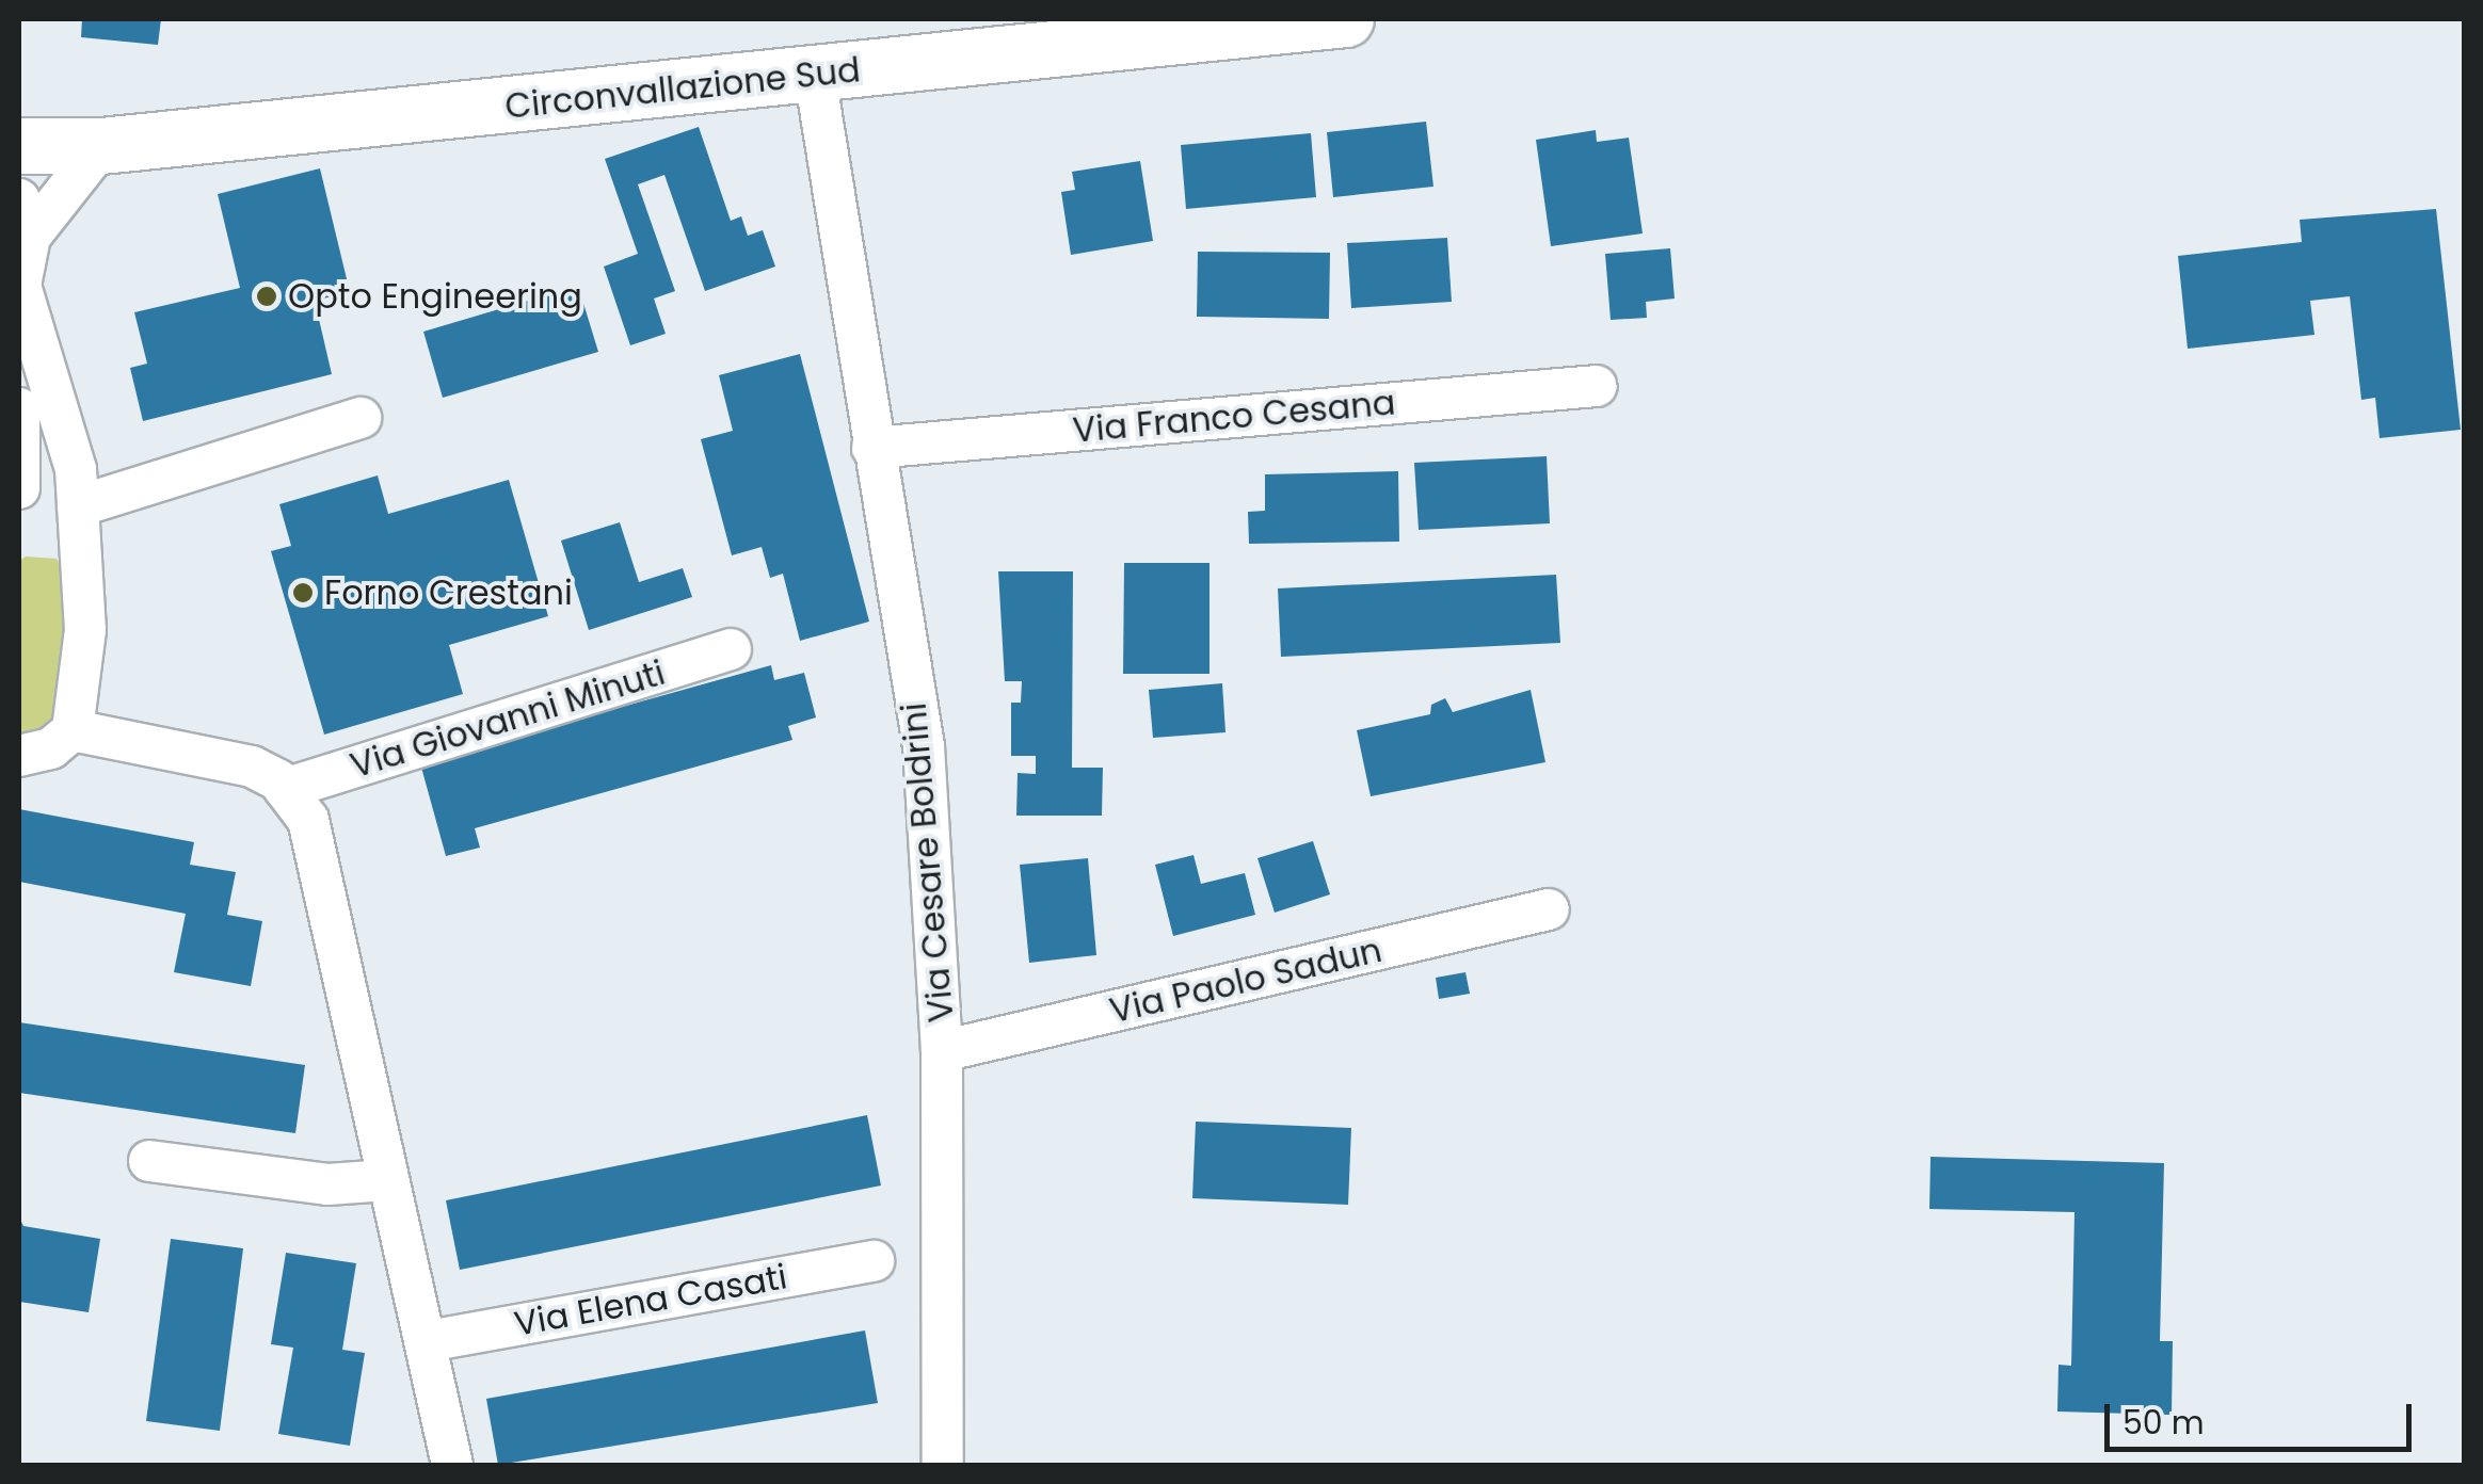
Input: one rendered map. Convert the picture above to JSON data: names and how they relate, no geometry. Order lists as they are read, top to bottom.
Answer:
{
  "streets": {
    "main road": ["Circonvallazione Sud"],
    "street": [
      "Via Franco Cesana",
      "Via Giovanni Minuti",
      "Via Cesare Boldrini",
      "Via Paolo Sadun",
      "Via Elena Casati"
    ]
  },
  "crossings": [
    ["Circonvallazione Sud", "Via Cesare Boldrini"],
    ["Via Franco Cesana", "Via Cesare Boldrini"],
    ["Via Cesare Boldrini", "Via Paolo Sadun"]
  ],
  "places": ["Opto Engineering", "Forno Crestani"],
  "scale_bar": "50 m"
}
